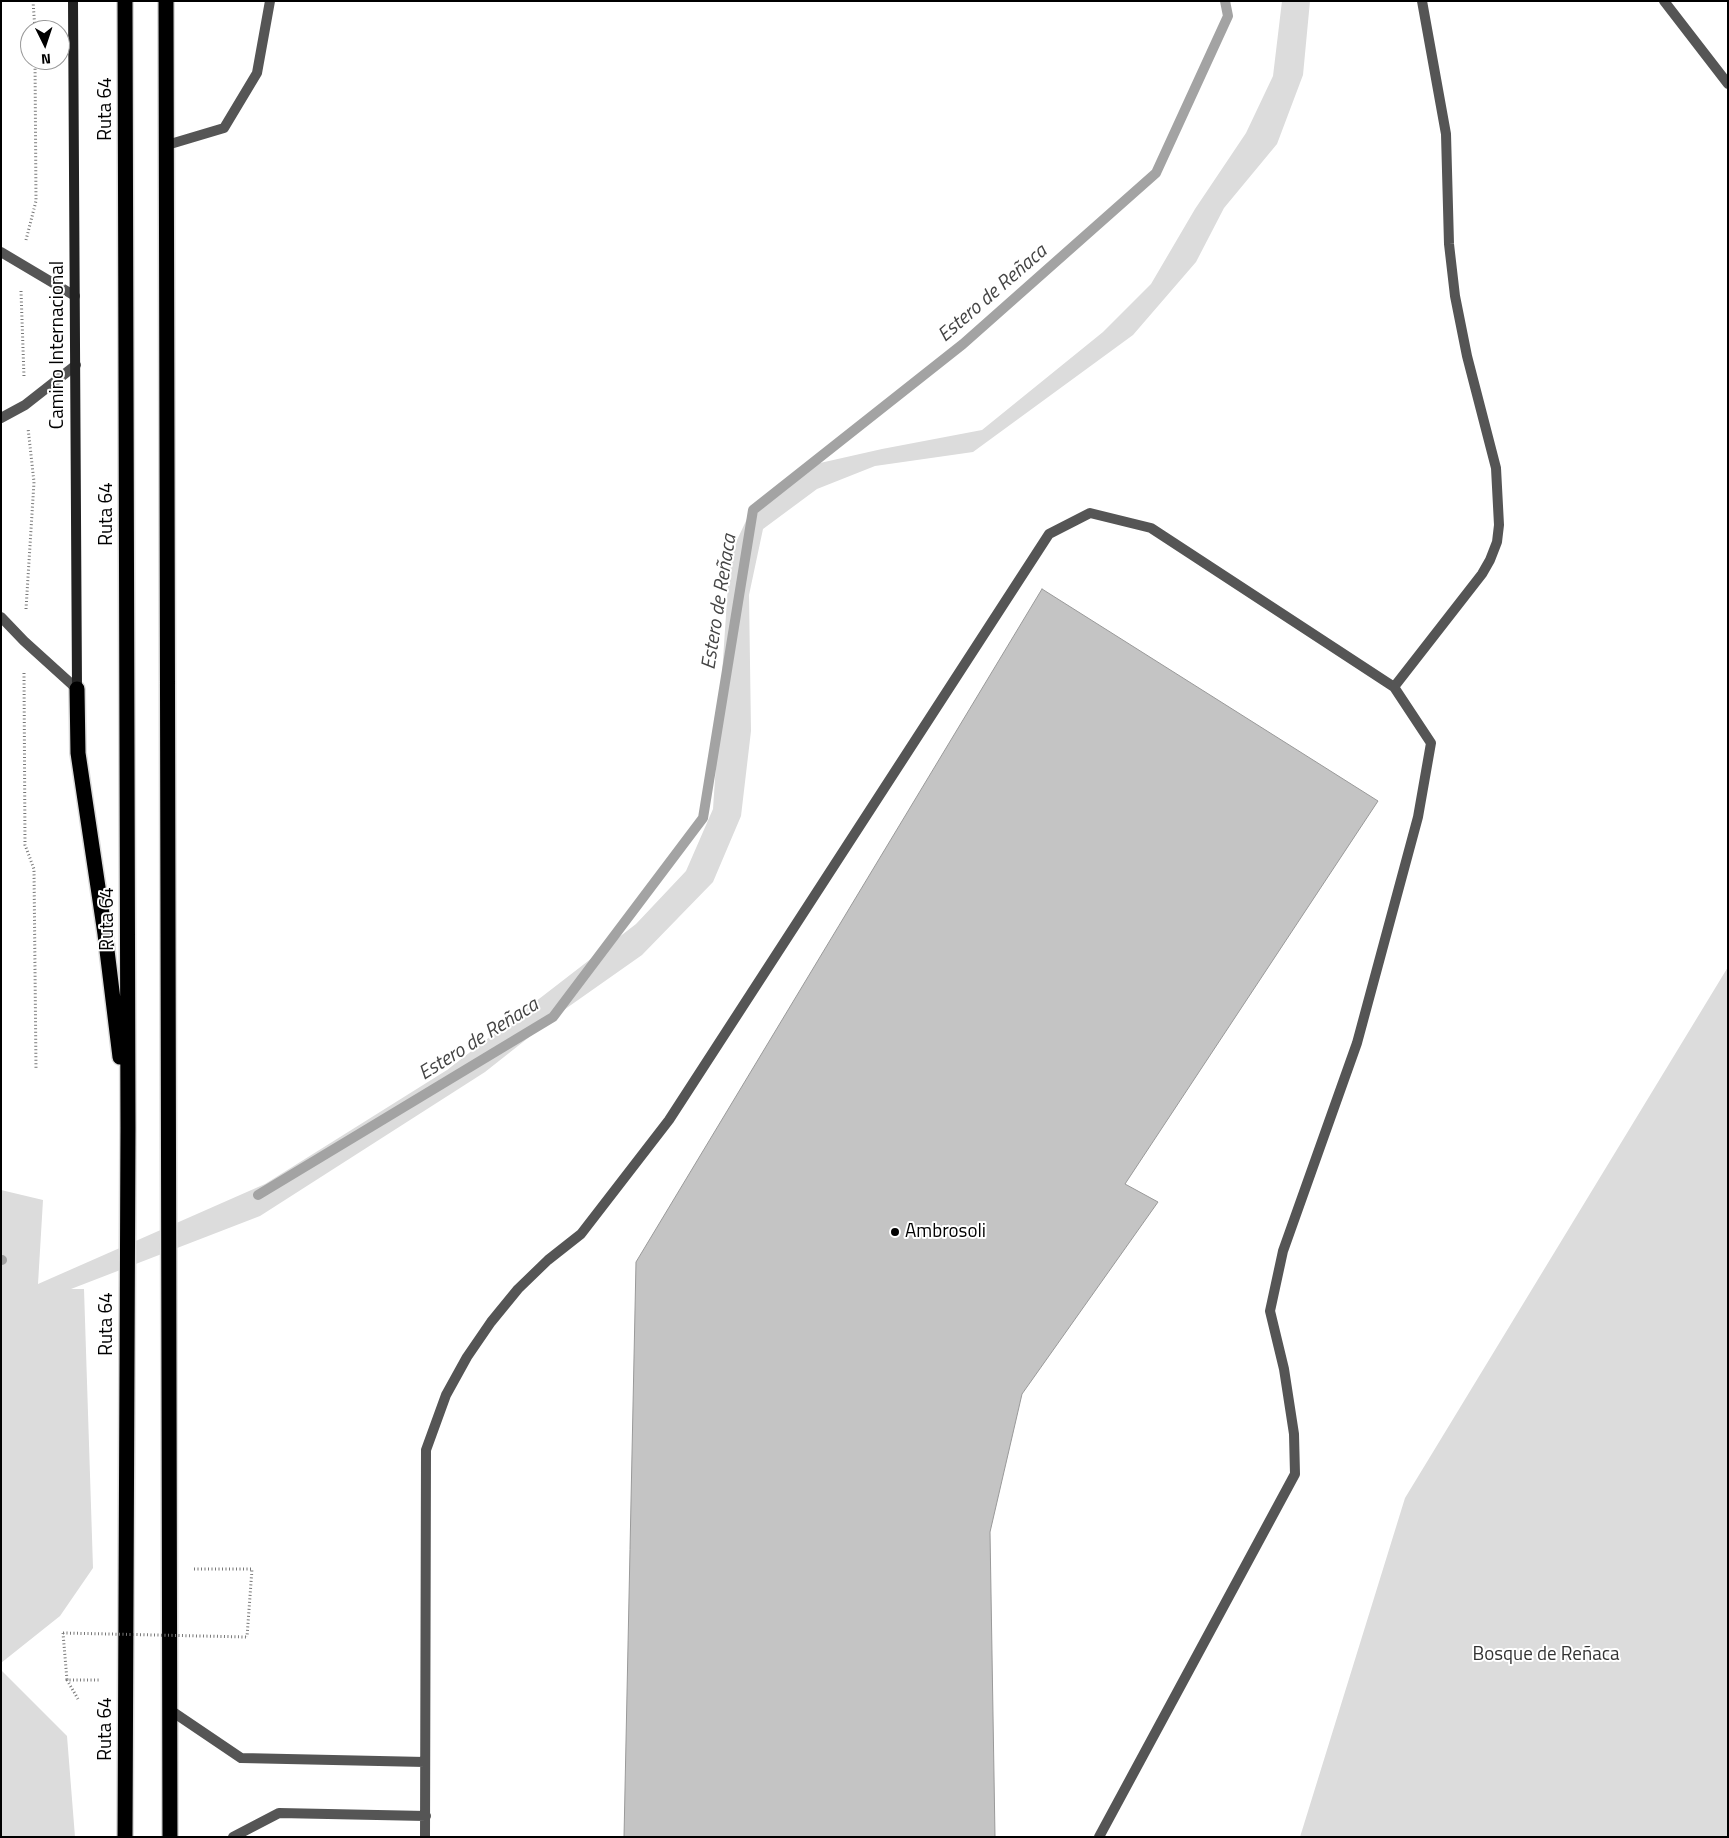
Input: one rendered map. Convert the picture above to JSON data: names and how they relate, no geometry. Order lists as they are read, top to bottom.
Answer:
{
  "streets": {
    "highway": ["Ruta 64"],
    "main road": ["Camino Internacional"]
  },
  "water": ["Estero de Reñaca"],
  "parks": ["Bosque de Reñaca"],
  "places": ["Ambrosoli"],
  "north": "bottom"
}
